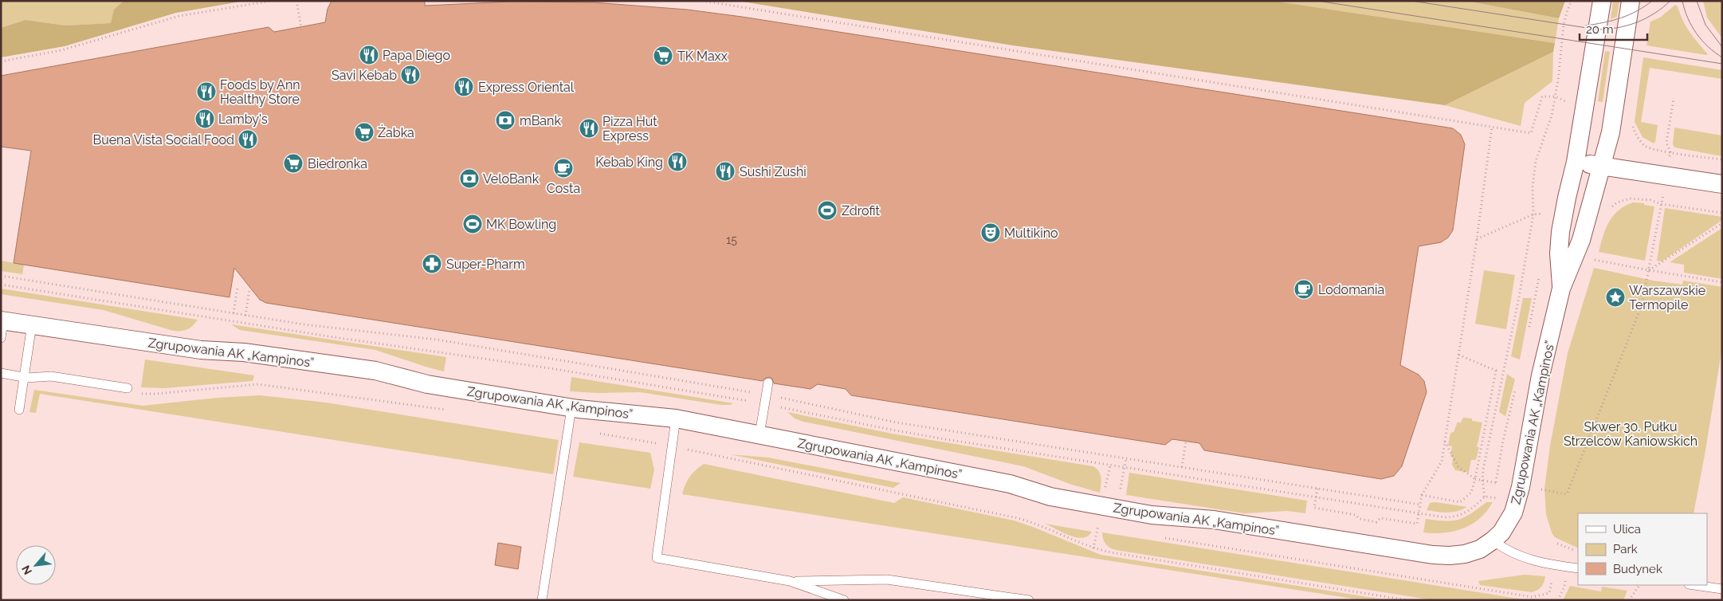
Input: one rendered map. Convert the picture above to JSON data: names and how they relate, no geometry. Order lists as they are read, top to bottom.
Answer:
{
  "streets": {
    "street": ["Zgrupowania AK „Kampinos”"]
  },
  "parks": ["Skwer 30. Pułku Strzelców Kaniowskich"],
  "places": {
    "restaurant": [
      "Papa Diego",
      "Savi Kebab",
      "Express Oriental",
      "Foods by Ann Healthy Store",
      "Lamby's",
      "Pizza Hut Express",
      "Buena Vista Social Food",
      "Kebab King",
      "Sushi Zushi"
    ],
    "supermarket": ["TK Maxx", "Żabka", "Biedronka"],
    "bank": ["mBank", "VeloBank"],
    "cafe": ["Costa", "Lodomania"],
    "sports": ["Zdrofit", "MK Bowling"],
    "theatre": ["Multikino"],
    "pharmacy": ["Super-Pharm"],
    "place": ["Warszawskie Termopile"]
  },
  "house_numbers": ["15"],
  "legend": ["Ulica", "Park", "Budynek"],
  "scale_bar": "20 m",
  "north": "bottom left"
}
